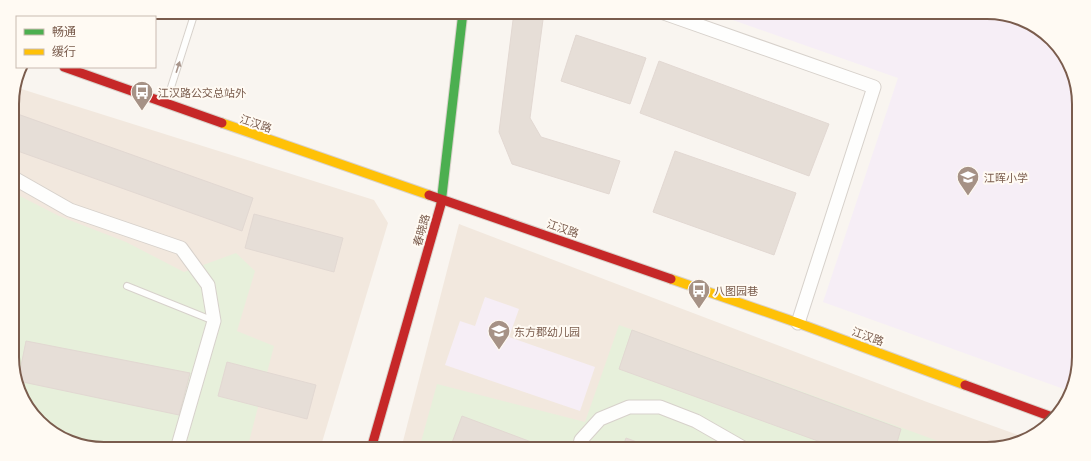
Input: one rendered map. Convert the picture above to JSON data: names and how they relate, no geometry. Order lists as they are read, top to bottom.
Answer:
{
  "streets": {
    "street": ["江汉路", "春晓路"]
  },
  "crossings": [
    ["江汉路", "春晓路"]
  ],
  "places": {
    "bus stop": ["江汉路公交总站外", "八图园巷"],
    "school or university": ["江晖小学", "东方郡幼儿园"]
  },
  "legend": ["畅通", "缓行"]
}
